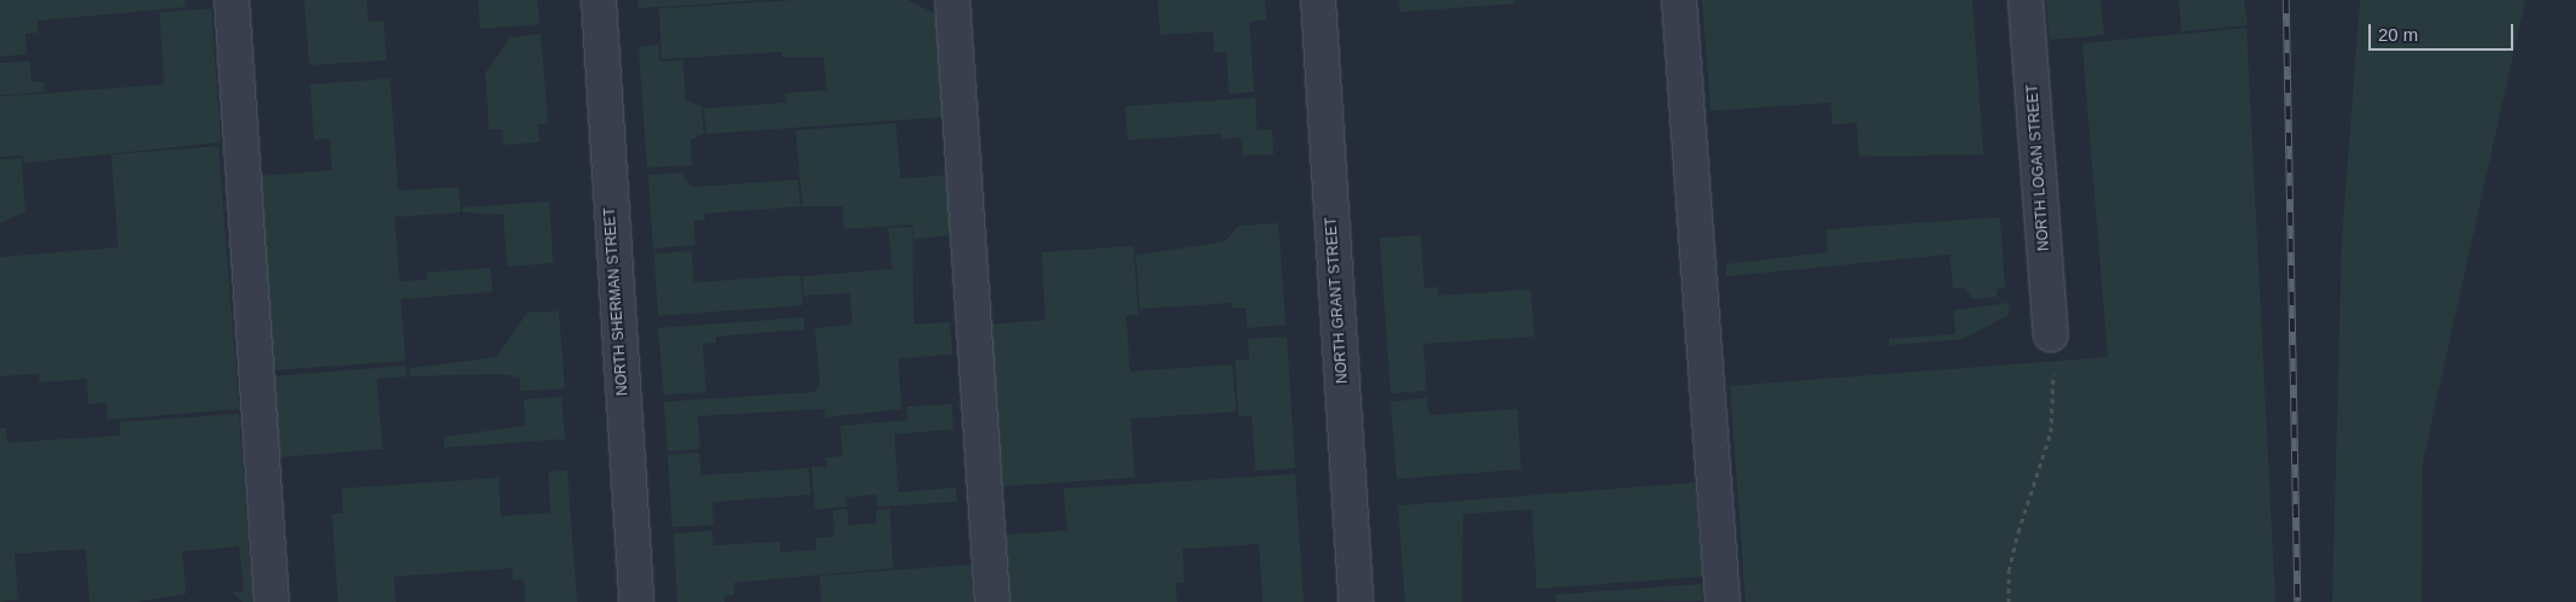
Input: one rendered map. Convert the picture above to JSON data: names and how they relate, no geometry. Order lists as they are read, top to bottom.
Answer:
{
  "streets": {
    "street": ["NORTH LOGAN STREET", "NORTH GRANT STREET", "NORTH SHERMAN STREET"]
  },
  "scale_bar": "20 m"
}
